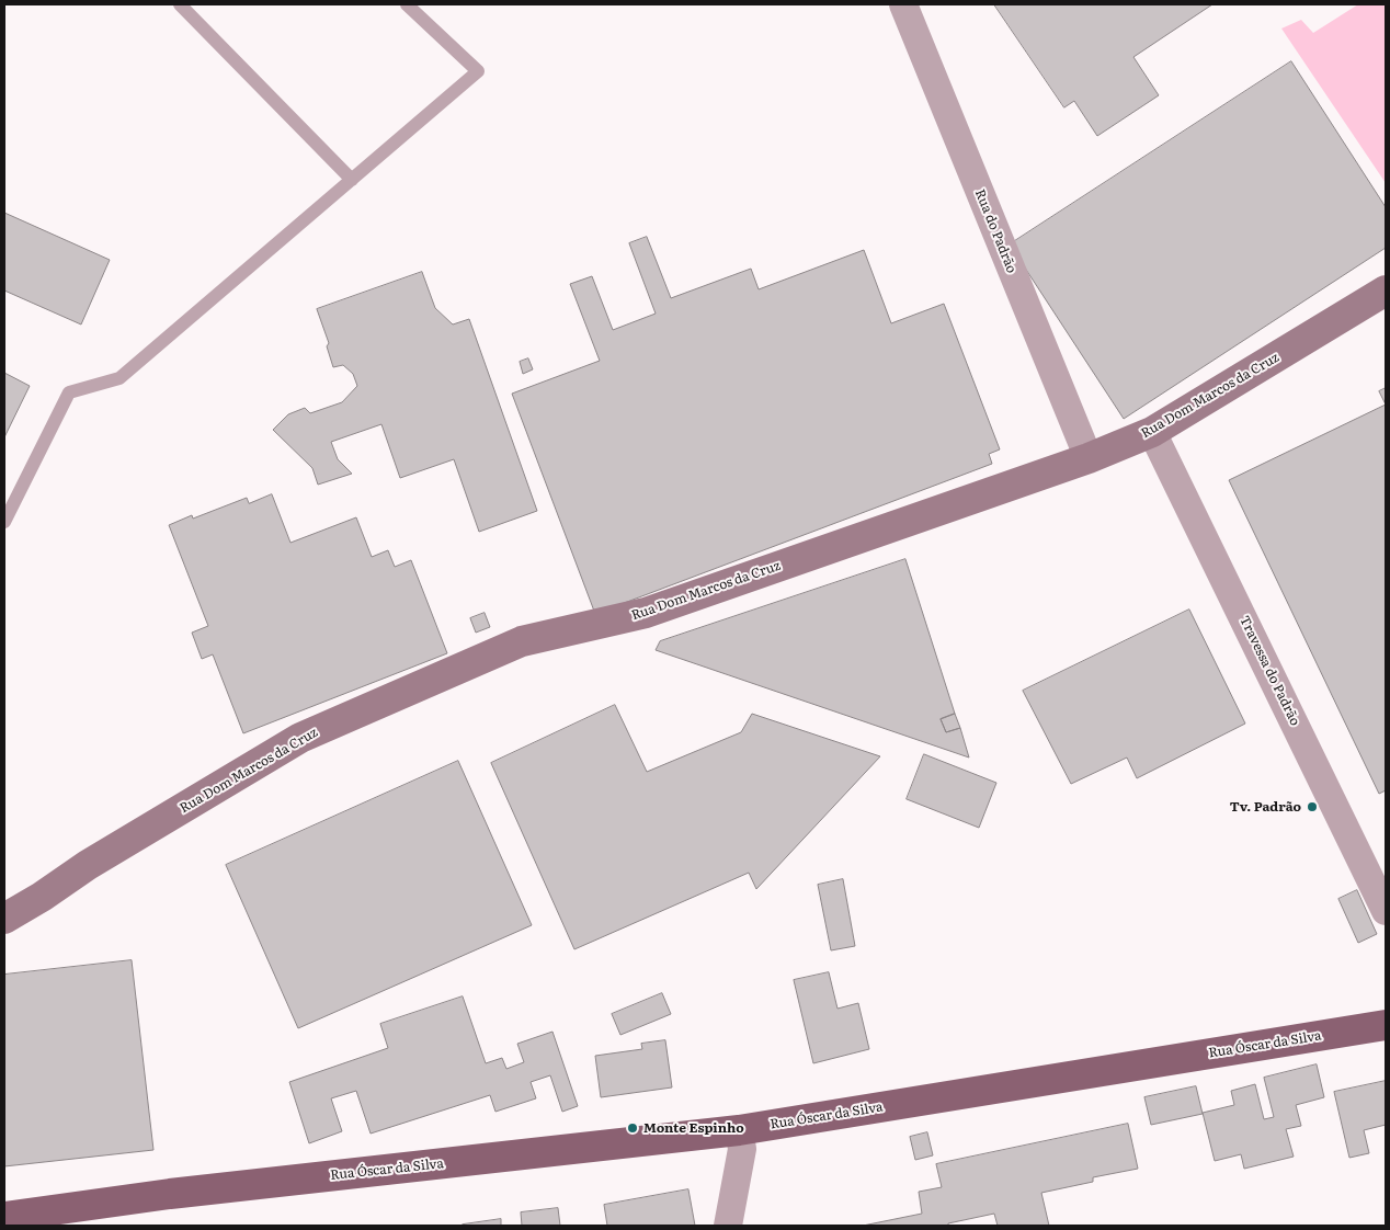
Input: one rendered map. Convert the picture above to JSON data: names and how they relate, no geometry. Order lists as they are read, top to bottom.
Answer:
{
  "streets": {
    "main road": ["Rua Óscar da Silva"],
    "street": ["Rua do Padrão", "Rua Dom Marcos da Cruz", "Travessa do Padrão"]
  },
  "crossings": [
    ["Rua do Padrão", "Rua Dom Marcos da Cruz"],
    ["Rua Dom Marcos da Cruz", "Travessa do Padrão"]
  ],
  "places": ["Tv. Padrão", "Monte Espinho"]
}
